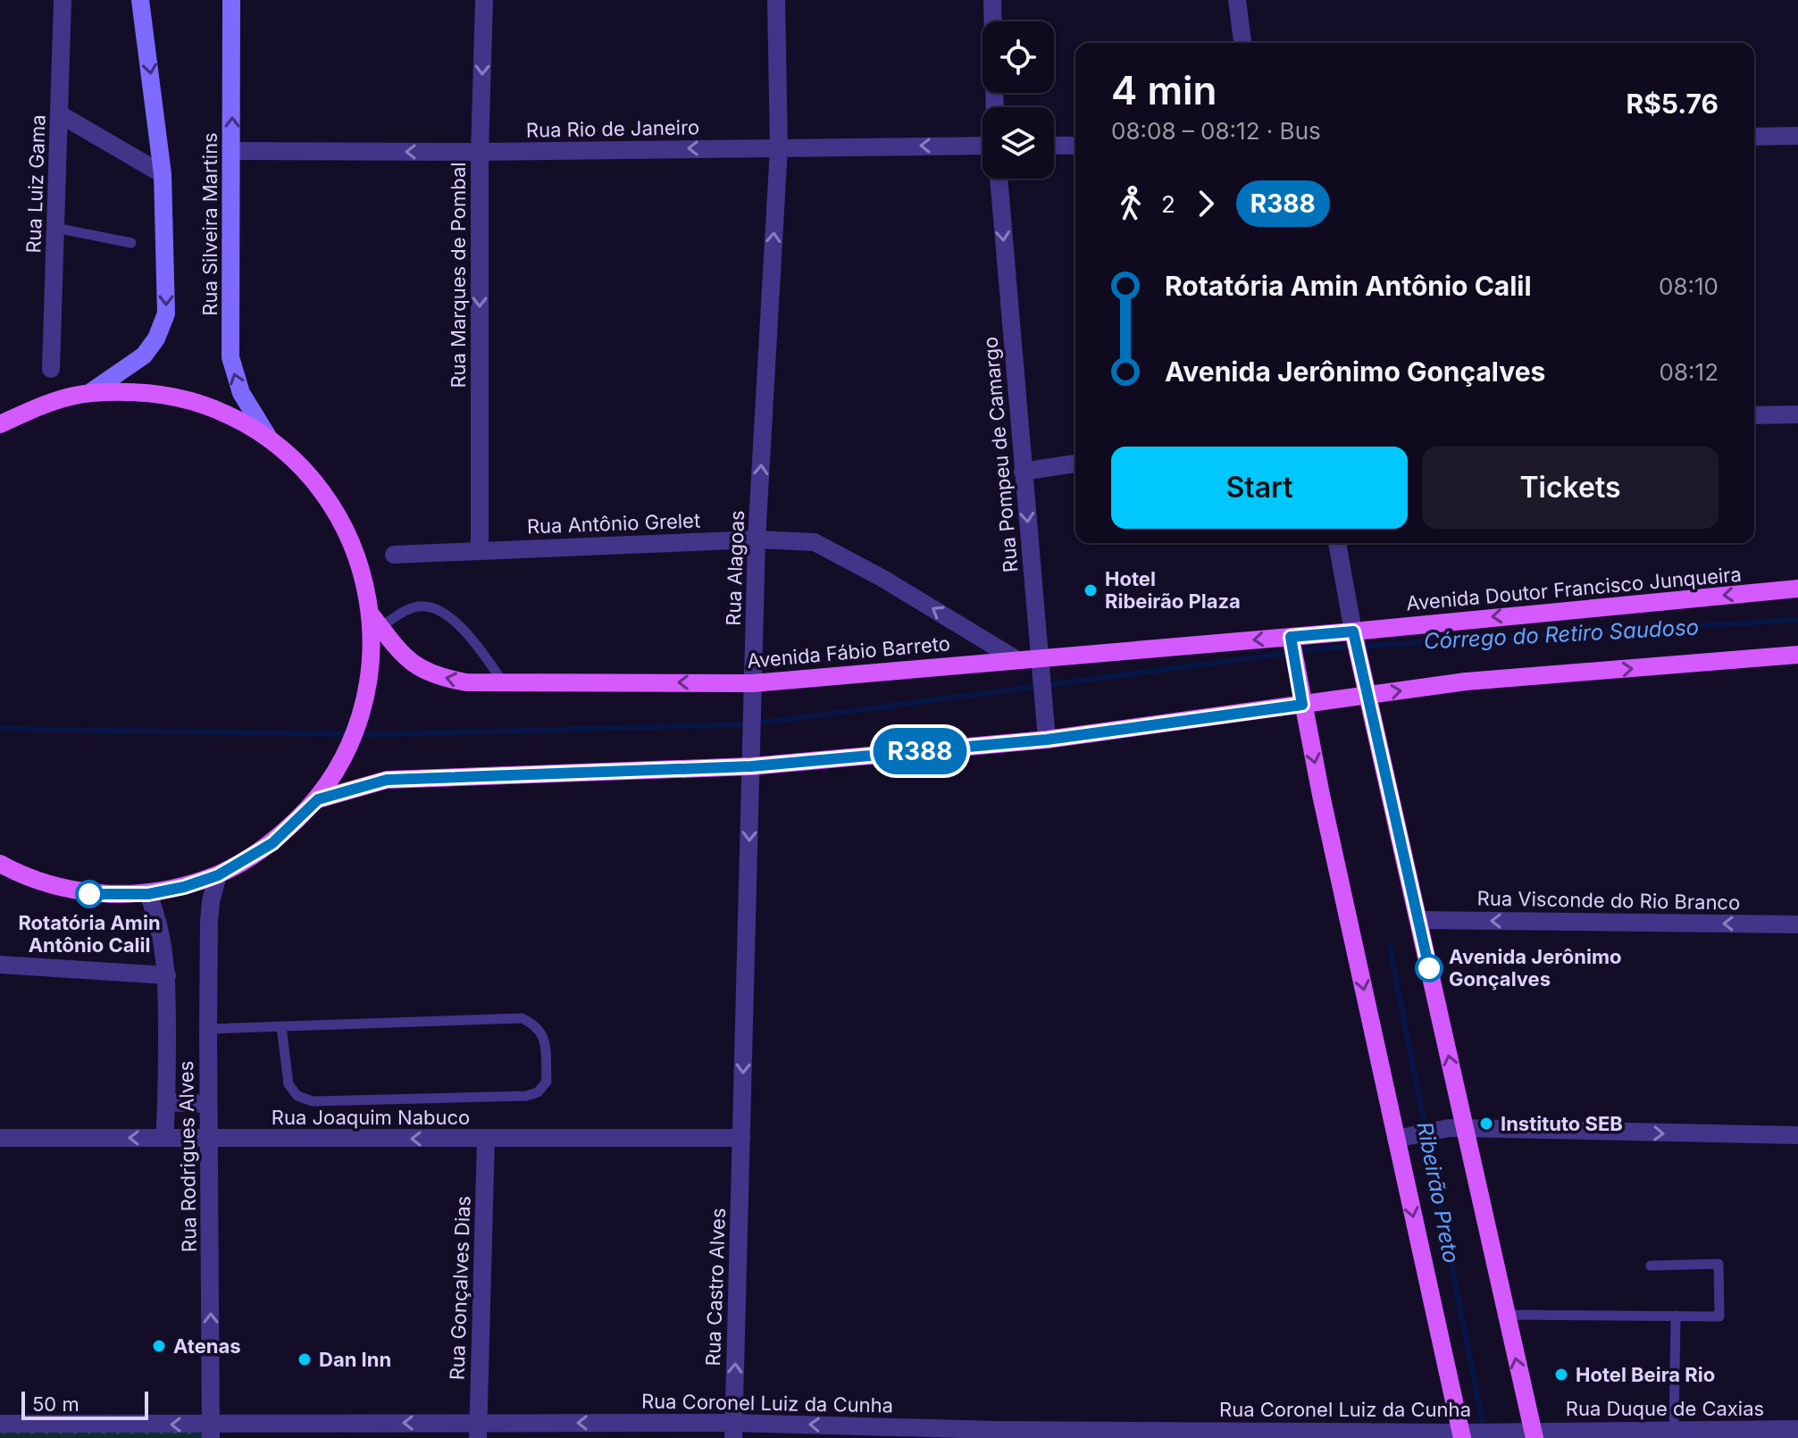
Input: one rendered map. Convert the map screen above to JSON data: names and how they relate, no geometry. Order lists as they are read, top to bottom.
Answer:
{
  "streets": {
    "main road": ["Rua Silveira Martins", "Avenida Doutor Francisco Junqueira", "Avenida Fábio Barreto"],
    "street": [
      "Rua Rio de Janeiro",
      "Rua Luiz Gama",
      "Rua Marques de Pombal",
      "Rua Pompeu de Camargo",
      "Rua Antônio Grelet",
      "Rua Alagoas",
      "Rua Visconde do Rio Branco",
      "Rua Joaquim Nabuco",
      "Rua Rodrigues Alves",
      "Rua Castro Alves",
      "Rua Gonçalves Dias",
      "Rua Coronel Luiz da Cunha",
      "Rua Duque de Caxias"
    ]
  },
  "crossings": [
    ["Rua Rio de Janeiro", "Rua Silveira Martins"],
    ["Rua Rio de Janeiro", "Rua Marques de Pombal"],
    ["Rua Rio de Janeiro", "Rua Alagoas"],
    ["Rua Marques de Pombal", "Rua Antônio Grelet"],
    ["Rua Pompeu de Camargo", "Avenida Fábio Barreto"],
    ["Rua Antônio Grelet", "Rua Alagoas"],
    ["Rua Antônio Grelet", "Avenida Fábio Barreto"],
    ["Rua Alagoas", "Avenida Fábio Barreto"],
    ["Rua Alagoas", "Rua Joaquim Nabuco"],
    ["Rua Alagoas", "Rua Castro Alves"],
    ["Avenida Doutor Francisco Junqueira", "Avenida Fábio Barreto"],
    ["Rua Joaquim Nabuco", "Rua Rodrigues Alves"],
    ["Rua Joaquim Nabuco", "Rua Castro Alves"],
    ["Rua Joaquim Nabuco", "Rua Gonçalves Dias"],
    ["Rua Rodrigues Alves", "Rua Coronel Luiz da Cunha"],
    ["Rua Castro Alves", "Rua Coronel Luiz da Cunha"],
    ["Rua Gonçalves Dias", "Rua Coronel Luiz da Cunha"],
    ["Rua Coronel Luiz da Cunha", "Rua Duque de Caxias"]
  ],
  "one_way": [
    "Rua Rio de Janeiro",
    "Rua Marques de Pombal",
    "Rua Pompeu de Camargo",
    "Rua Antônio Grelet",
    "Rua Visconde do Rio Branco",
    "Rua Joaquim Nabuco",
    "Rua Rodrigues Alves",
    "Rua Castro Alves",
    "Rua Coronel Luiz da Cunha"
  ],
  "water": ["Córrego do Retiro Saudoso", "Ribeirão Preto"],
  "places": [
    "Hotel Ribeirão Plaza",
    "Rotatória Amin Antônio Calil",
    "Avenida Jerônimo Gonçalves",
    "Instituto SEB",
    "Atenas",
    "Dan Inn",
    "Hotel Beira Rio"
  ],
  "lines": ["bus line R388"],
  "scale_bar": "50 m",
  "page": {
    "on_map": "R388",
    "heading": ["4 min", "08:08 – 08:12 · Bus", "R$5.76"],
    "legs": ["2", "R388"],
    "list": [
      {
        "name": "Rotatória Amin Antônio Calil",
        "value": "08:10"
      },
      {
        "name": "Avenida Jerônimo Gonçalves",
        "value": "08:12"
      }
    ],
    "buttons": ["Start", "Tickets"],
    "scale": "50 m"
  }
}
